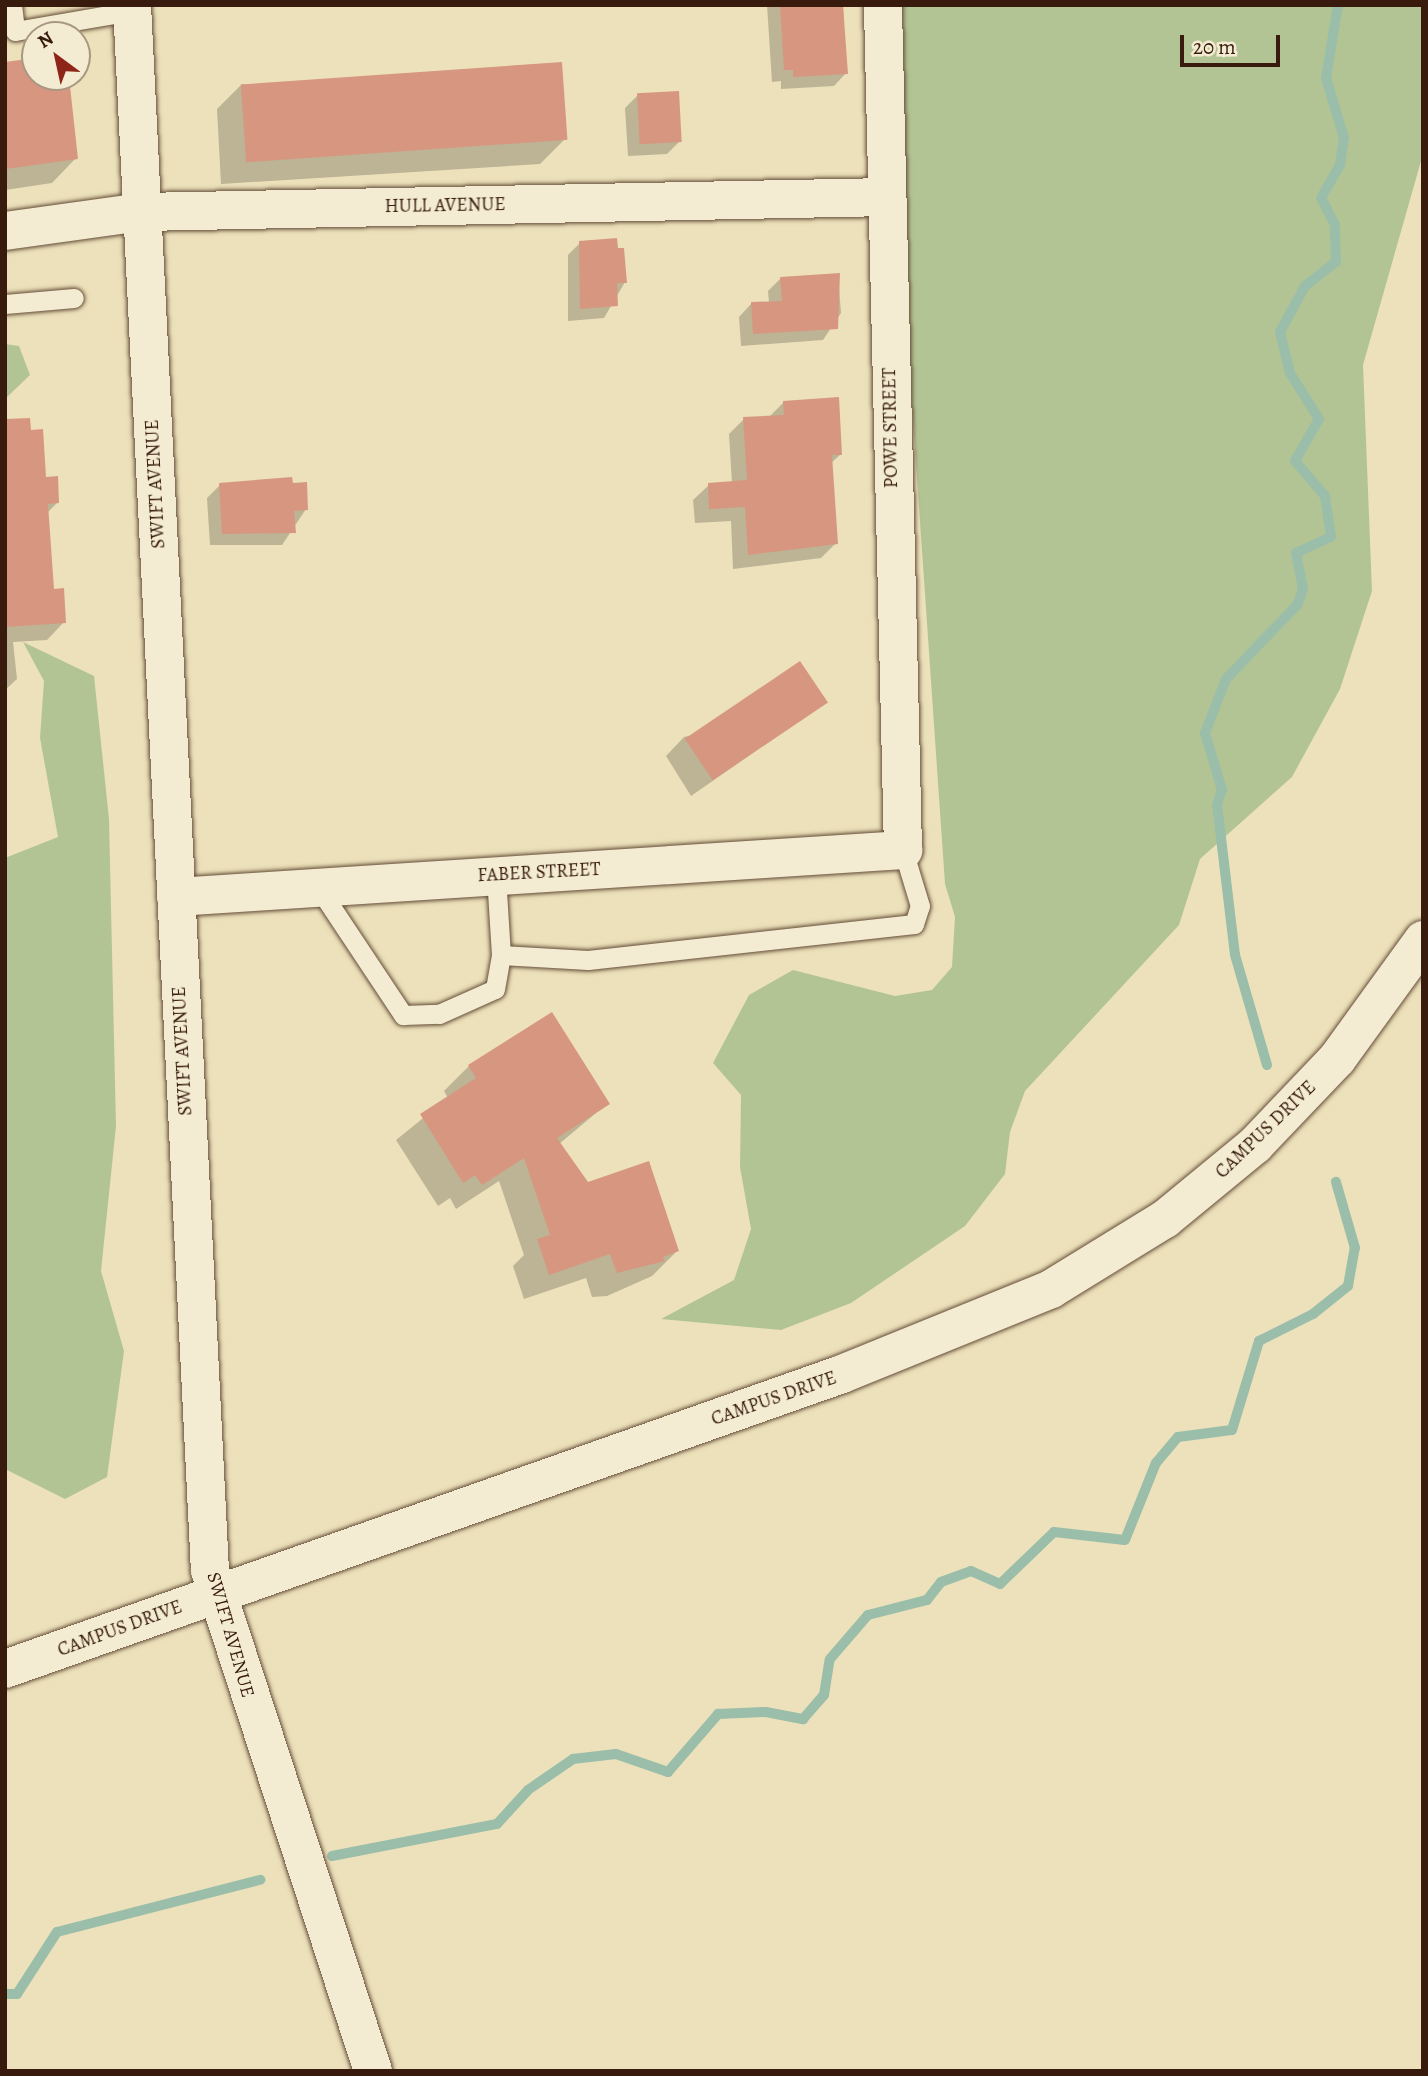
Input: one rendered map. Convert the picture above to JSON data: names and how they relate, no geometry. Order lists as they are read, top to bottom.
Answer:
{
  "streets": {
    "street": [
      "HULL AVENUE",
      "POWE STREET",
      "SWIFT AVENUE",
      "FABER STREET",
      "CAMPUS DRIVE"
    ]
  },
  "crossings": [
    ["HULL AVENUE", "POWE STREET"],
    ["HULL AVENUE", "SWIFT AVENUE"],
    ["POWE STREET", "FABER STREET"],
    ["SWIFT AVENUE", "FABER STREET"],
    ["SWIFT AVENUE", "CAMPUS DRIVE"]
  ],
  "scale_bar": "20 m",
  "north": "top left"
}
